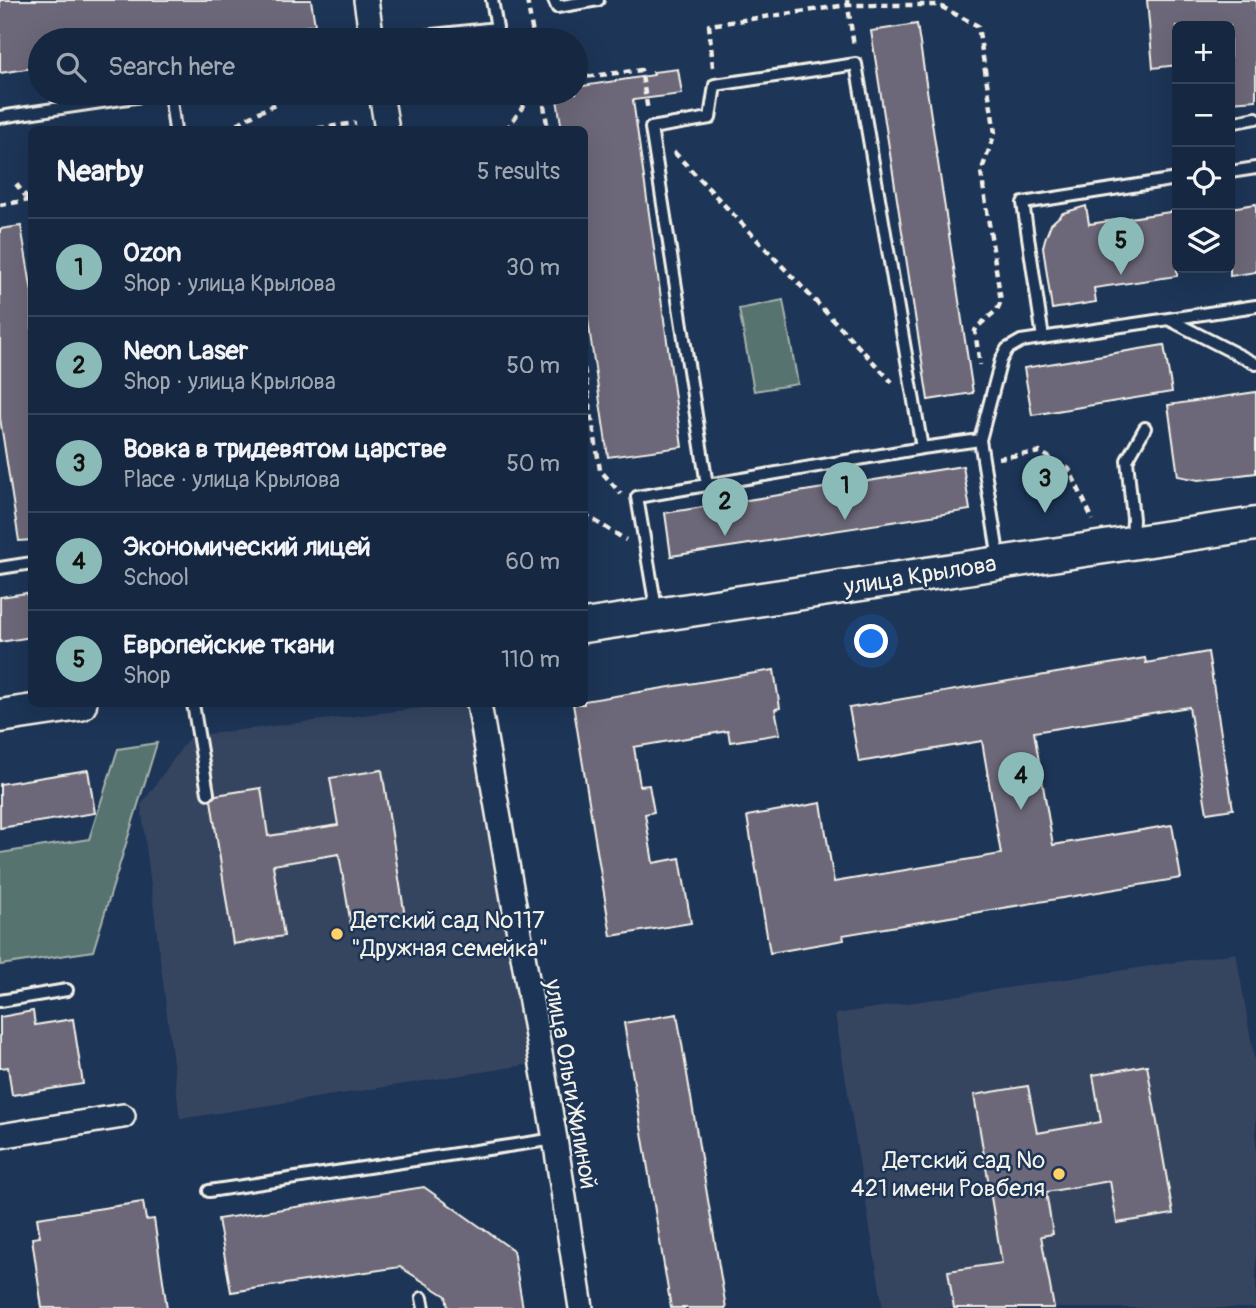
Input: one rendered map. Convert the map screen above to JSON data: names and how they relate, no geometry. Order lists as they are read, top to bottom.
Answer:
{
  "streets": {
    "street": ["улица Крылова", "улица Ольги Жилиной"]
  },
  "places": ["Детский сад №117 \"Дружная семейка\"", "Детский сад № 421 имени Ровбеля"],
  "page": {
    "map_buttons": ["+", "−"],
    "search": "Search here",
    "heading": ["Nearby", "5 results"],
    "pins": [
      "5",
      "3",
      "1",
      "2",
      "4"
    ],
    "list": [
      {
        "mark": "1",
        "name": "Ozon",
        "note": "Shop · улица Крылова",
        "value": "30 m"
      },
      {
        "mark": "2",
        "name": "Neon Laser",
        "note": "Shop · улица Крылова",
        "value": "50 m"
      },
      {
        "mark": "3",
        "name": "Вовка в тридевятом царстве",
        "note": "Place · улица Крылова",
        "value": "50 m"
      },
      {
        "mark": "4",
        "name": "Экономический лицей",
        "note": "School",
        "value": "60 m"
      },
      {
        "mark": "5",
        "name": "Европейские ткани",
        "note": "Shop",
        "value": "110 m"
      }
    ]
  }
}
